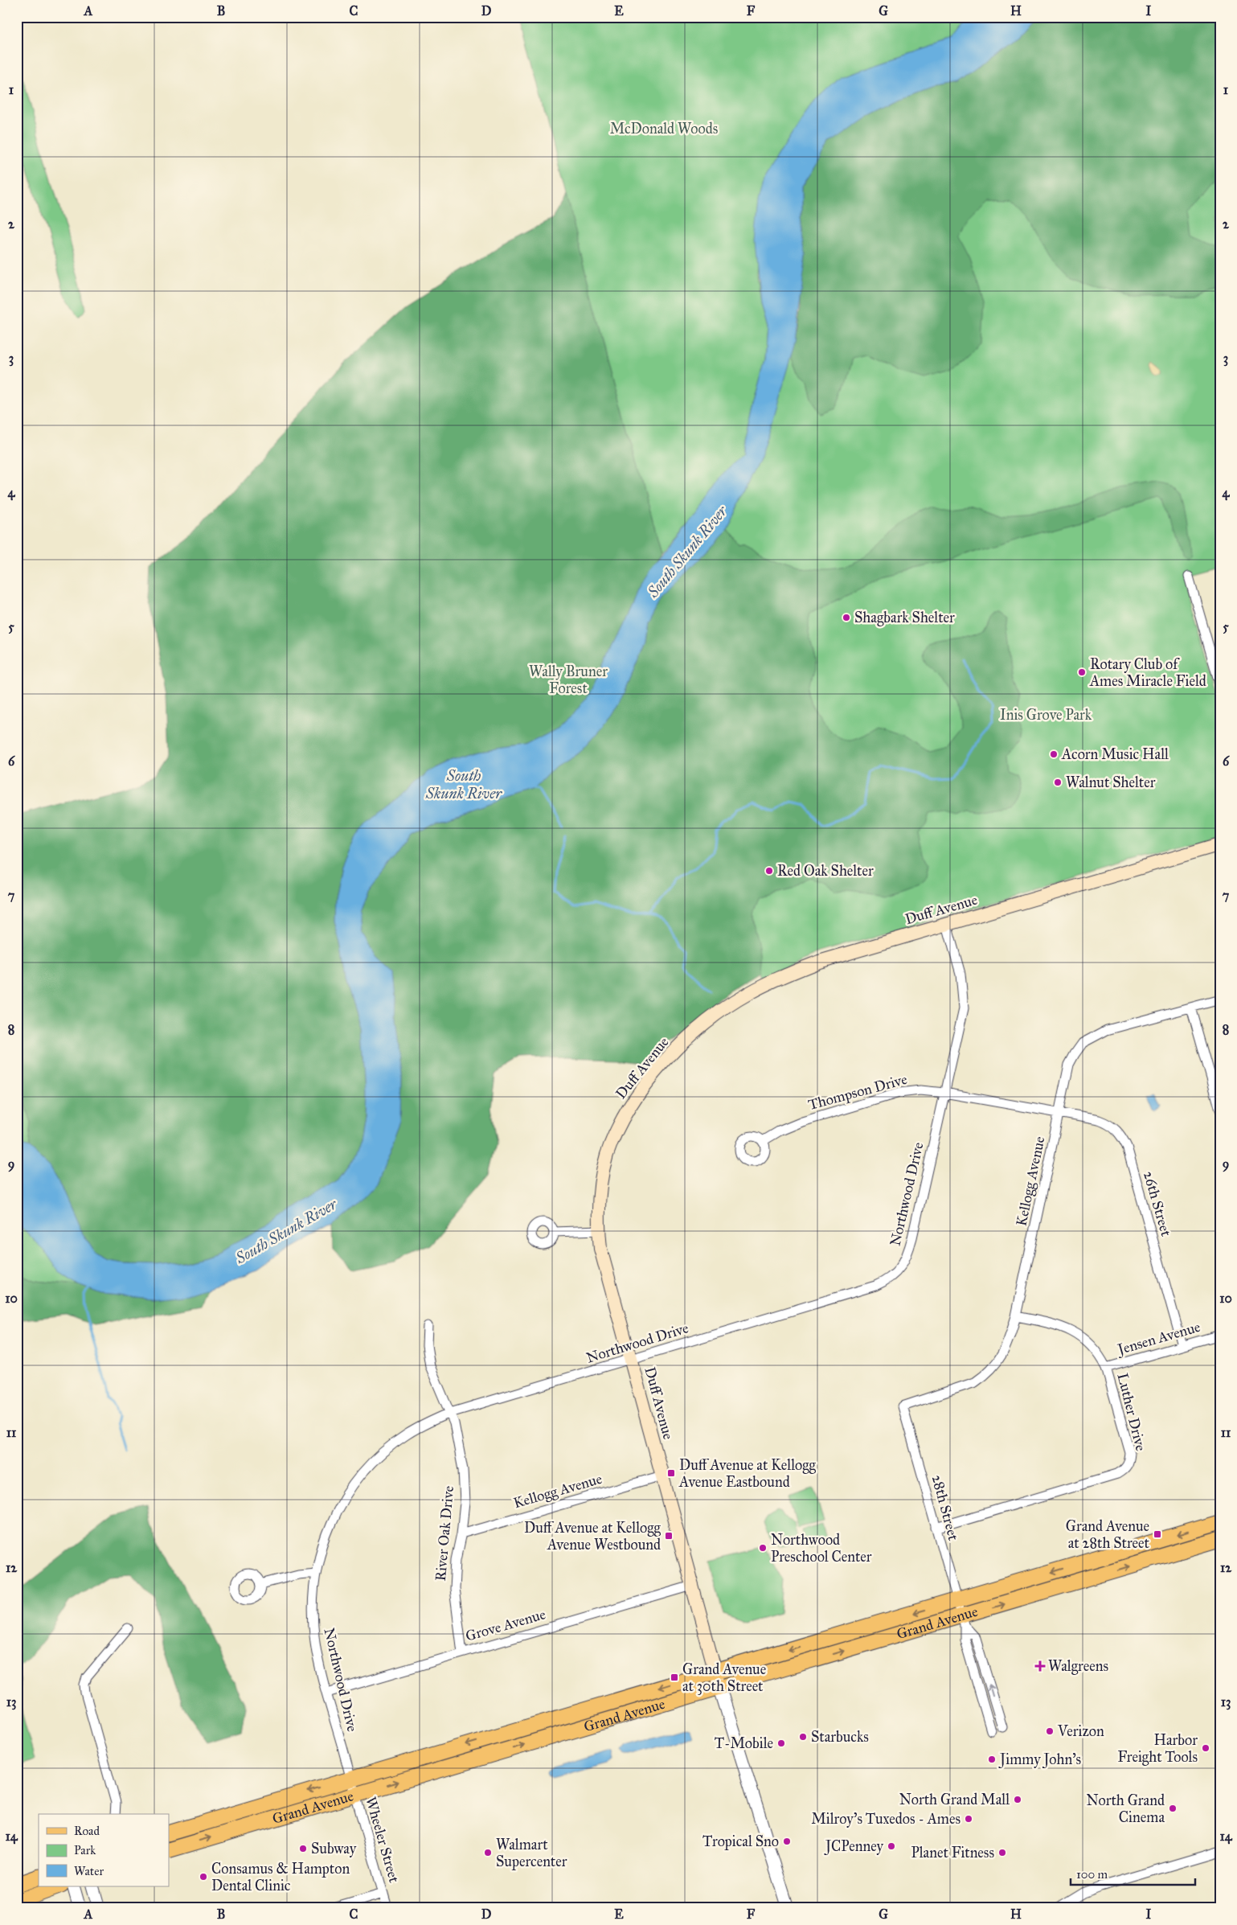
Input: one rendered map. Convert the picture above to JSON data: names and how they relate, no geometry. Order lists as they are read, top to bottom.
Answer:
{
  "streets": {
    "main road": ["Duff Avenue", "Grand Avenue"],
    "street": [
      "Thompson Drive",
      "Kellogg Avenue",
      "Northwood Drive",
      "26th Street",
      "Jensen Avenue",
      "Luther Drive",
      "28th Street",
      "River Oak Drive",
      "Grove Avenue",
      "Wheeler Street"
    ]
  },
  "crossings": [
    ["Duff Avenue", "Kellogg Avenue"],
    ["Duff Avenue", "Northwood Drive"],
    ["Duff Avenue", "Grand Avenue"],
    ["Duff Avenue", "Grove Avenue"],
    ["Thompson Drive", "Kellogg Avenue"],
    ["Thompson Drive", "Northwood Drive"],
    ["Thompson Drive", "26th Street"],
    ["Kellogg Avenue", "26th Street"],
    ["Kellogg Avenue", "Luther Drive"],
    ["Kellogg Avenue", "28th Street"],
    ["Kellogg Avenue", "River Oak Drive"],
    ["Northwood Drive", "River Oak Drive"],
    ["Northwood Drive", "Grand Avenue"],
    ["Northwood Drive", "Grove Avenue"],
    ["Northwood Drive", "Wheeler Street"],
    ["26th Street", "Jensen Avenue"],
    ["Jensen Avenue", "Luther Drive"],
    ["Luther Drive", "28th Street"],
    ["28th Street", "Grand Avenue"],
    ["River Oak Drive", "Grove Avenue"],
    ["Grand Avenue", "Wheeler Street"]
  ],
  "water": ["South Skunk River"],
  "parks": ["McDonald Woods", "Wally Bruner Forest", "Inis Grove Park"],
  "places": {
    "other": [
      "Shagbark Shelter",
      "Rotary Club of Ames Miracle Field",
      "Acorn Music Hall",
      "Walnut Shelter",
      "Red Oak Shelter",
      "Northwood Preschool Center",
      "Verizon",
      "Starbucks",
      "T-Mobile",
      "Harbor Freight Tools",
      "Jimmy John's",
      "North Grand Mall",
      "North Grand Cinema",
      "Milroy's Tuxedos - Ames",
      "Tropical Sno",
      "JCPenney",
      "Subway",
      "Walmart Supercenter",
      "Planet Fitness",
      "Consamus & Hampton Dental Clinic"
    ],
    "transit": [
      "Duff Avenue at Kellogg Avenue Eastbound",
      "Grand Avenue at 28th Street",
      "Duff Avenue at Kellogg Avenue Westbound",
      "Grand Avenue at 30th Street"
    ],
    "health": ["Walgreens"]
  },
  "legend": ["Road", "Park", "Water"],
  "scale_bar": "100 m",
  "grid": {
    "columns": [
      "A",
      "B",
      "C",
      "D",
      "E",
      "F",
      "G",
      "H",
      "I"
    ],
    "rows": [
      "1",
      "2",
      "3",
      "4",
      "5",
      "6",
      "7",
      "8",
      "9",
      "10",
      "11",
      "12",
      "13",
      "14"
    ]
  }
}
